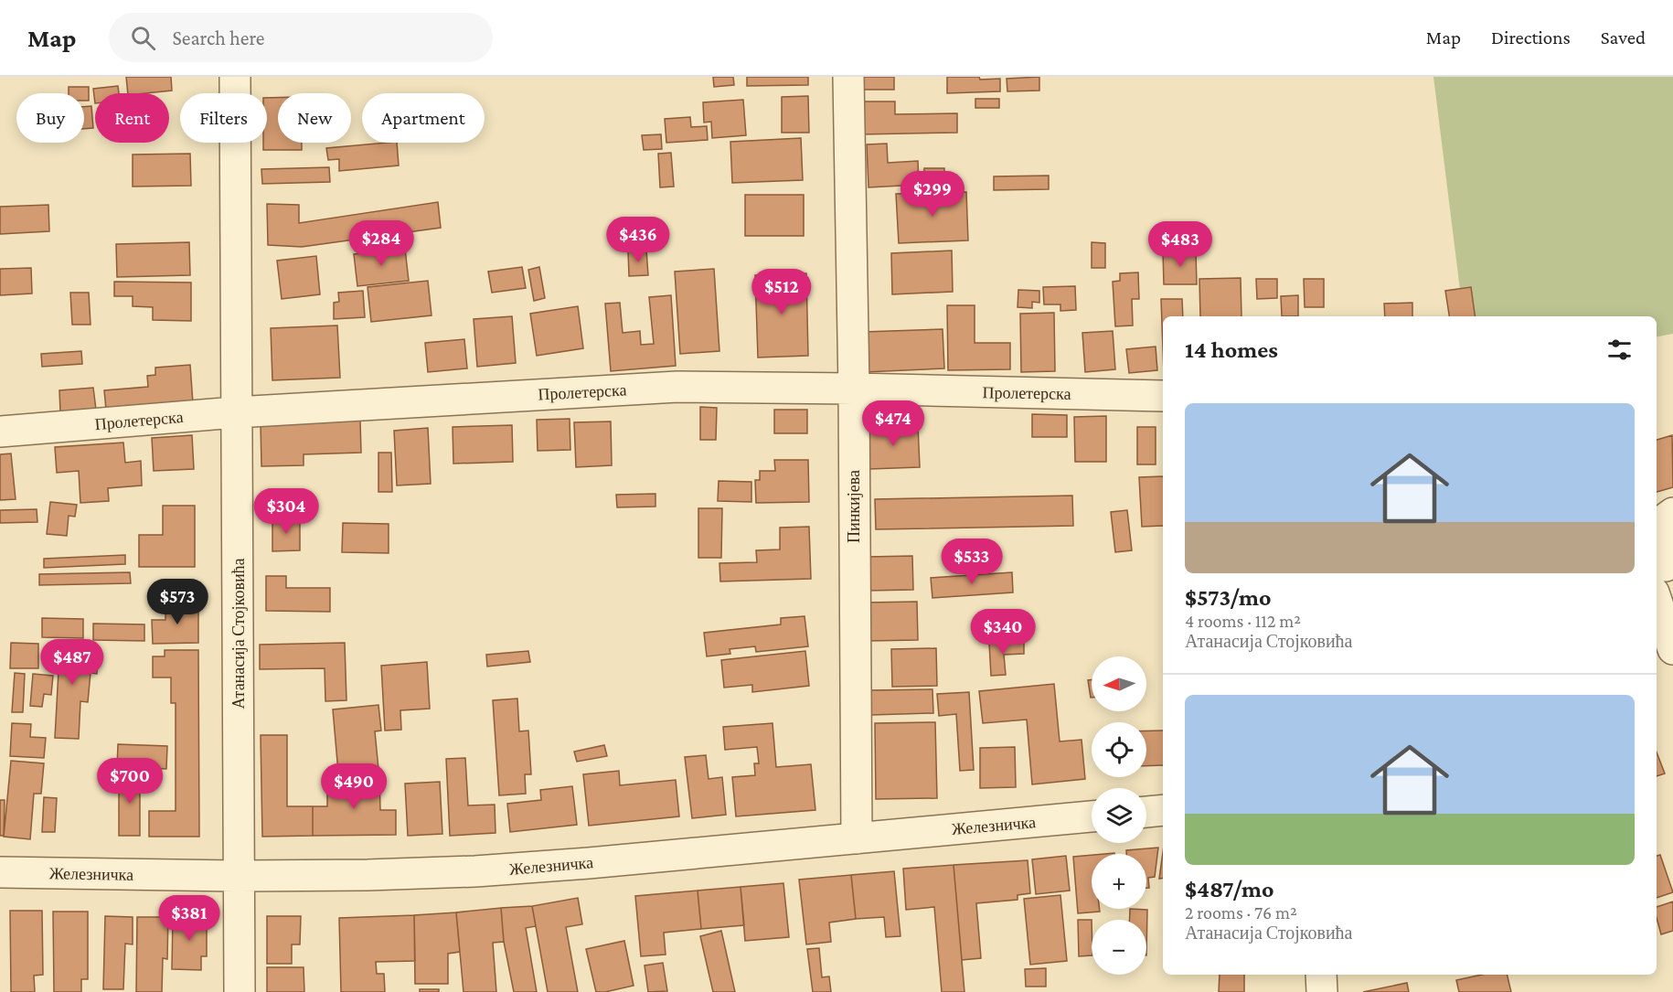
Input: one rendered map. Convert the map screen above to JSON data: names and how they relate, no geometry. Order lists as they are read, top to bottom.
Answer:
{
  "streets": {
    "street": [
      "Пролетерска",
      "Пинкијева",
      "Атанасија Стојковића",
      "Железничка"
    ]
  },
  "crossings": [
    ["Пролетерска", "Пинкијева"],
    ["Пролетерска", "Атанасија Стојковића"],
    ["Пинкијева", "Железничка"],
    ["Атанасија Стојковића", "Железничка"]
  ],
  "north": "left",
  "page": {
    "header": "Map",
    "search": "Search here",
    "nav": ["Map", "Directions", "Saved"],
    "chip": [
      "Buy",
      "Rent",
      "Filters",
      "New",
      "Apartment"
    ],
    "price": [
      "$299",
      "$436",
      "$284",
      "$483",
      "$512",
      "$474",
      "$304",
      "$533",
      "$573",
      "$340",
      "$487",
      "$700",
      "$490",
      "$381"
    ],
    "heading": "14 homes",
    "list": [
      {
        "name": "$573/mo",
        "note": "4 rooms · 112 m² · Атанасија Стојковића"
      },
      {
        "name": "$487/mo",
        "note": "2 rooms · 76 m² · Атанасија Стојковића"
      }
    ],
    "map_buttons": ["+", "−"]
  }
}
